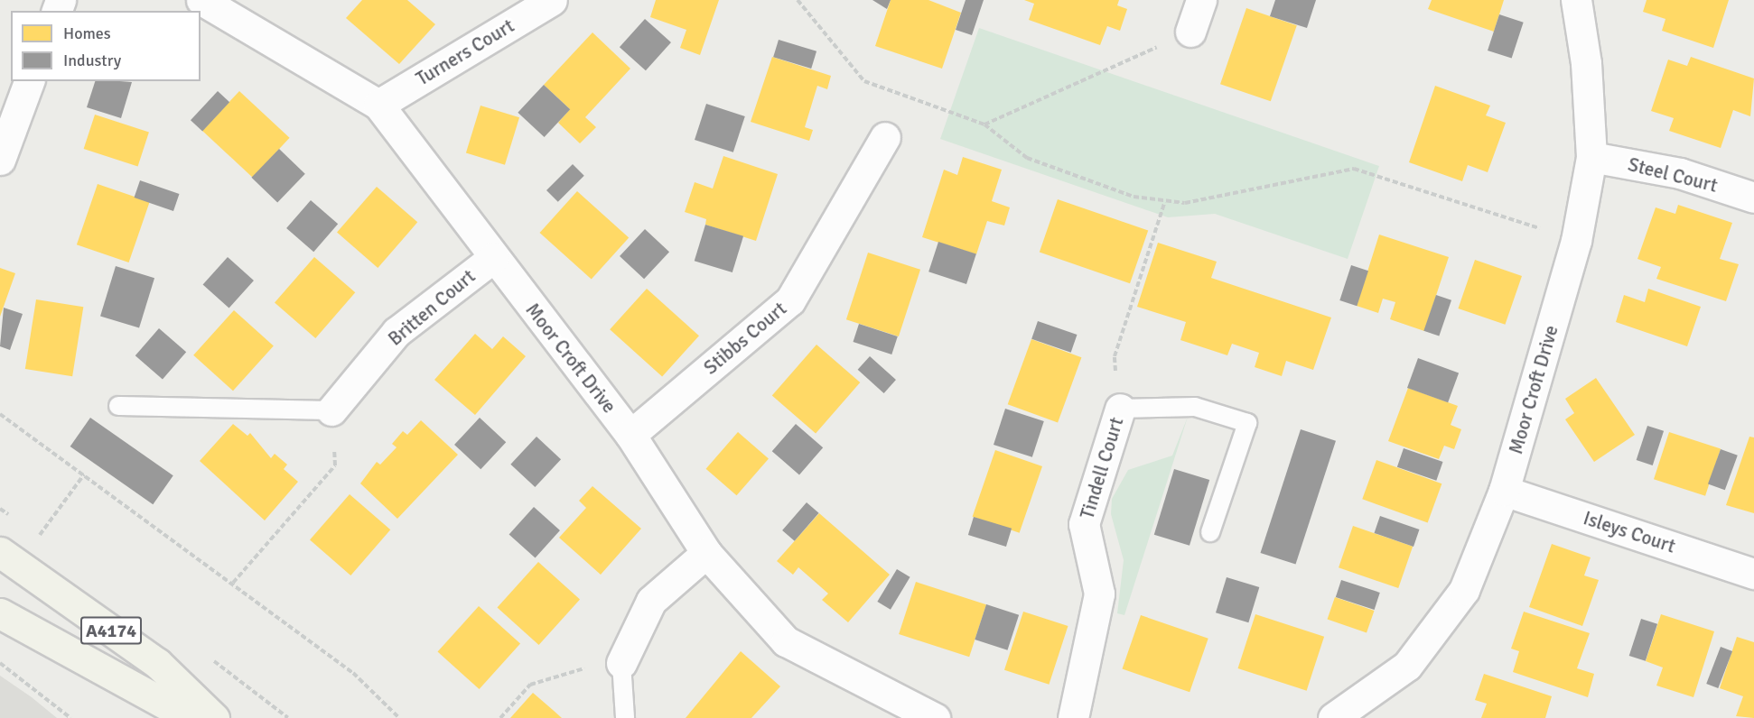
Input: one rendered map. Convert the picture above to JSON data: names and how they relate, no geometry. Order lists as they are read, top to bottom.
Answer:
{
  "streets": {
    "main road": ["A4174"],
    "street": [
      "Turners Court",
      "Steel Court",
      "Britten Court",
      "Stibbs Court",
      "Moor Croft Drive",
      "Tindell Court",
      "Isleys Court"
    ]
  },
  "crossings": [
    ["Turners Court", "Moor Croft Drive"],
    ["Steel Court", "Moor Croft Drive"],
    ["Britten Court", "Moor Croft Drive"],
    ["Stibbs Court", "Moor Croft Drive"],
    ["Moor Croft Drive", "Isleys Court"]
  ],
  "legend": ["Homes", "Industry"]
}
